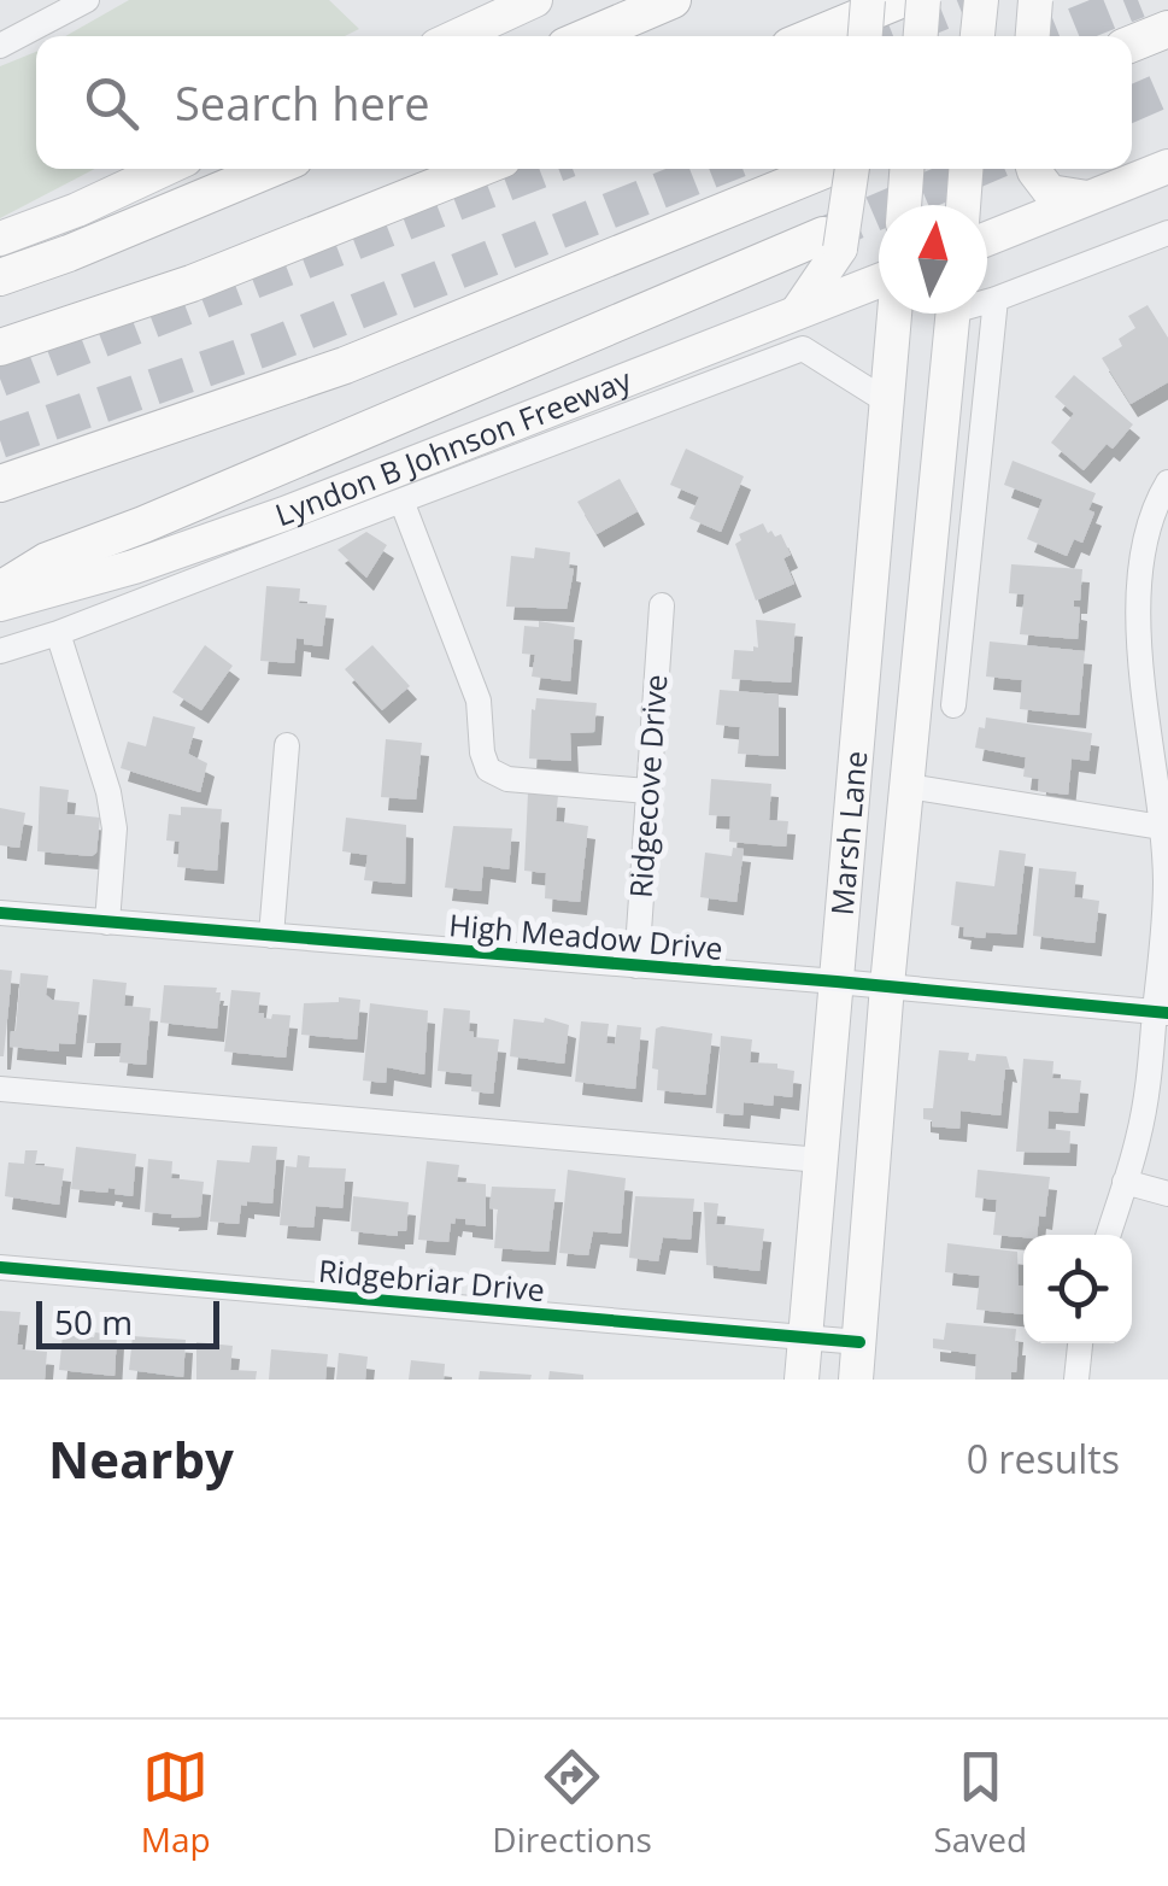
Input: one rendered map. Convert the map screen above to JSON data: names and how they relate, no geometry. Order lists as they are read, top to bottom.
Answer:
{
  "streets": {
    "main road": ["Lyndon B Johnson Freeway", "Marsh Lane"],
    "street": ["Ridgecove Drive", "High Meadow Drive", "Ridgebriar Drive"]
  },
  "crossings": [
    ["Ridgecove Drive", "High Meadow Drive"],
    ["Marsh Lane", "High Meadow Drive"],
    ["Marsh Lane", "Ridgebriar Drive"]
  ],
  "scale_bar": "50 m",
  "north": "top",
  "page": {
    "search": "Search here",
    "scale": "50 m",
    "heading": ["Nearby", "0 results"],
    "nav": ["Map", "Directions", "Saved"]
  }
}
